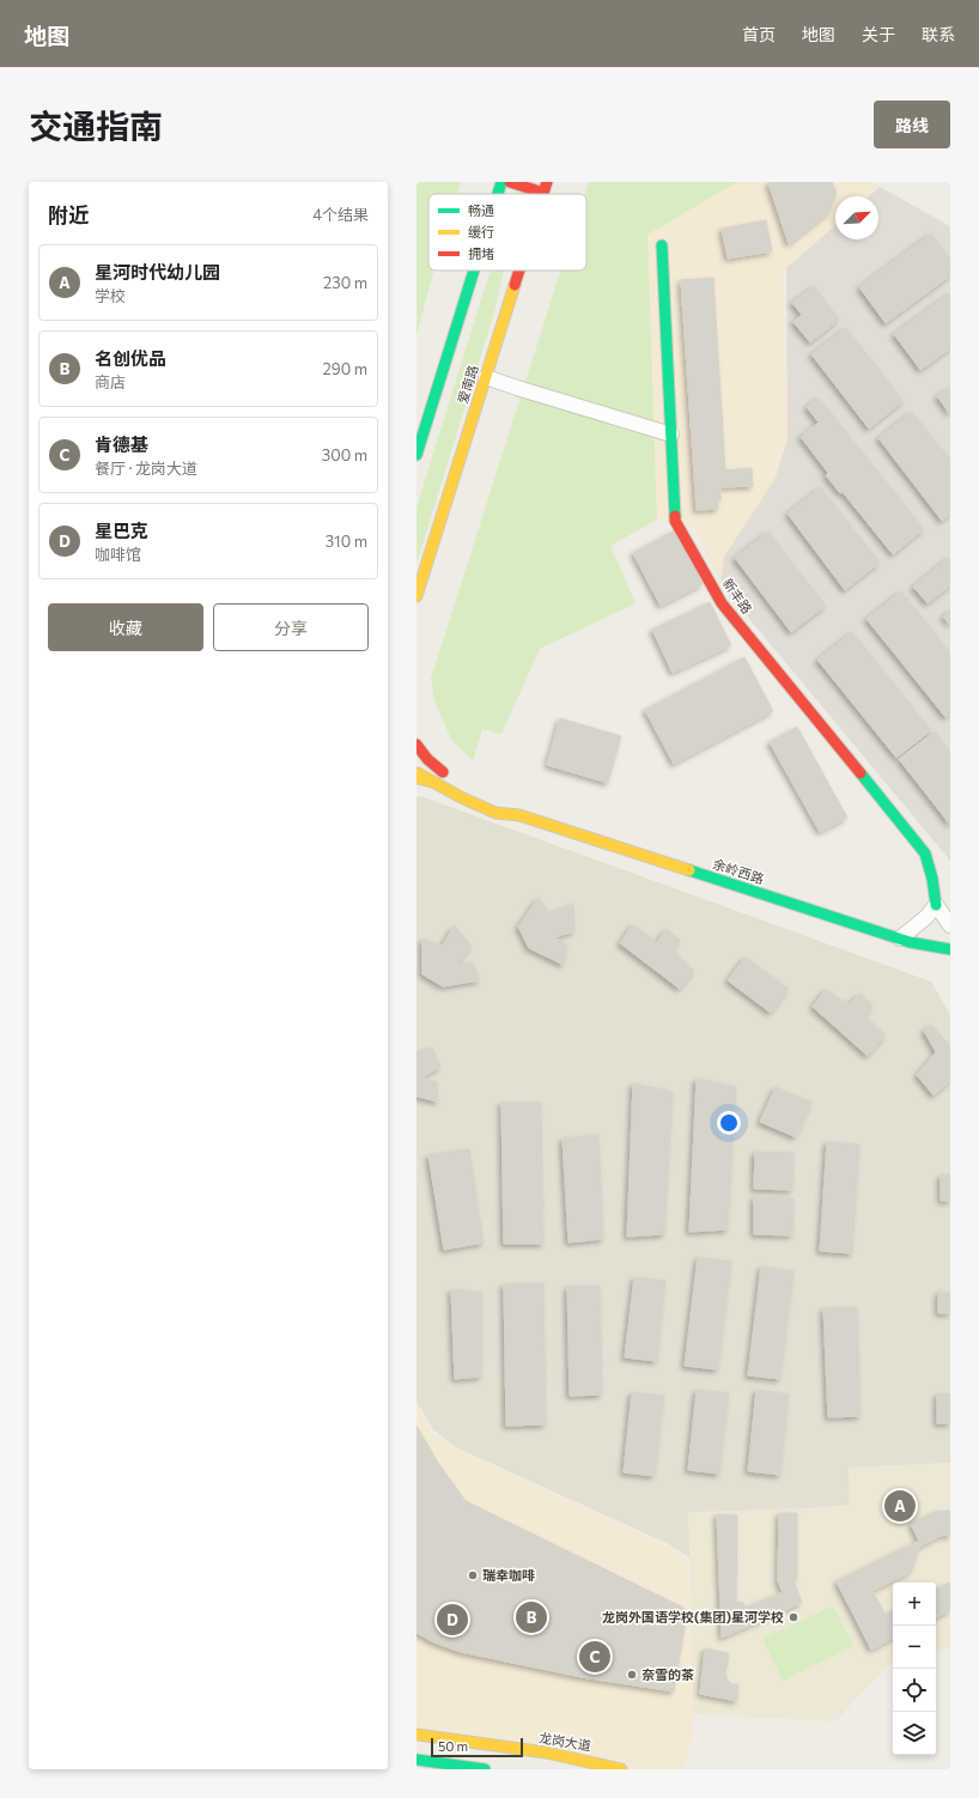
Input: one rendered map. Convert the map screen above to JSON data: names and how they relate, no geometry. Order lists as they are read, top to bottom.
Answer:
{
  "streets": {
    "main road": [
      "爱南路",
      "新丰路",
      "余岭西路",
      "龙岗大道"
    ]
  },
  "places": ["瑞幸咖啡", "龙岗外国语学校(集团)星河学校", "奈雪的茶"],
  "legend": ["畅通", "缓行", "拥堵"],
  "scale_bar": "50 m",
  "north": "top right",
  "page": {
    "header": "地图",
    "nav": [
      "首页",
      "地图",
      "关于",
      "联系"
    ],
    "title": "交通指南",
    "buttons": [
      "路线",
      ["收藏", "分享"]
    ],
    "heading": ["附近", "4个结果"],
    "list": [
      {
        "mark": "A",
        "name": "星河时代幼儿园",
        "note": "学校",
        "value": "230 m"
      },
      {
        "mark": "B",
        "name": "名创优品",
        "note": "商店",
        "value": "290 m"
      },
      {
        "mark": "C",
        "name": "肯德基",
        "note": "餐厅 · 龙岗大道",
        "value": "300 m"
      },
      {
        "mark": "D",
        "name": "星巴克",
        "note": "咖啡馆",
        "value": "310 m"
      }
    ],
    "pins": [
      "A",
      "B",
      "D",
      "C"
    ],
    "map_buttons": ["+", "−"],
    "scale": "50 m"
  }
}
